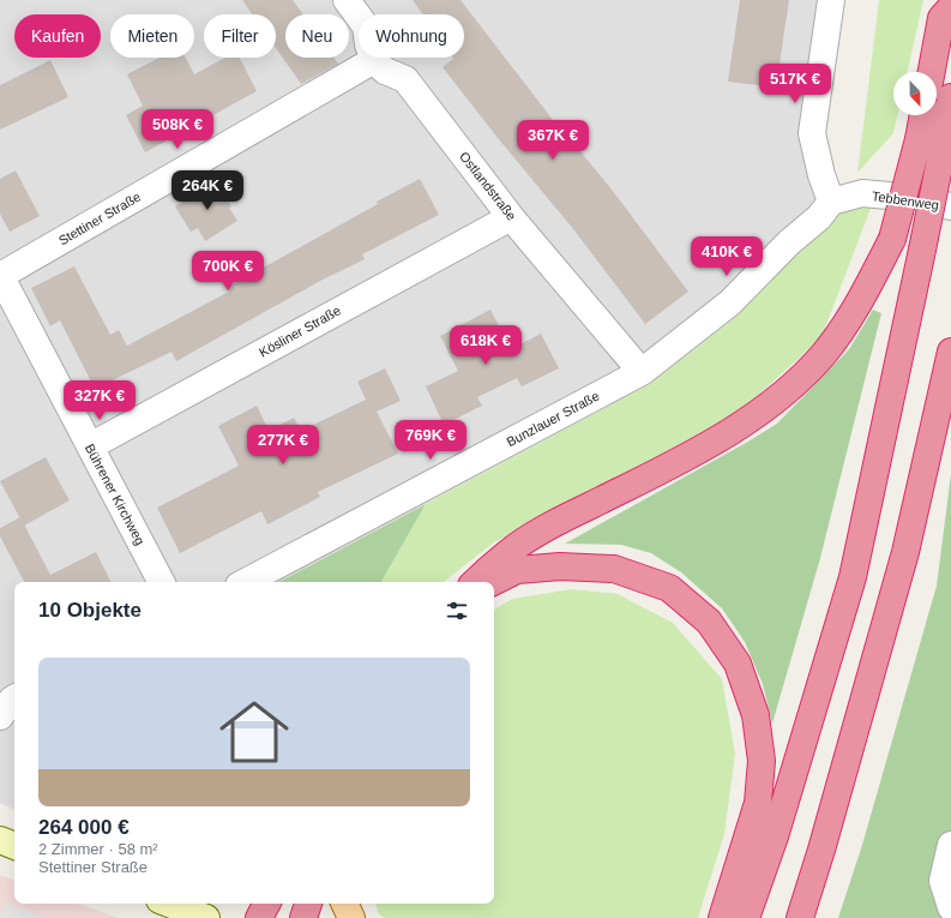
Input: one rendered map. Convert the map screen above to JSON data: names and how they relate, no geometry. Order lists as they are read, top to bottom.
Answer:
{
  "streets": {
    "street": [
      "Ostlandstraße",
      "Tebbenweg",
      "Stettiner Straße",
      "Kösliner Straße",
      "Bunzlauer Straße",
      "Bührener Kirchweg"
    ]
  },
  "crossings": [
    ["Ostlandstraße", "Stettiner Straße"],
    ["Ostlandstraße", "Kösliner Straße"],
    ["Ostlandstraße", "Bunzlauer Straße"],
    ["Tebbenweg", "Bunzlauer Straße"],
    ["Stettiner Straße", "Bührener Kirchweg"],
    ["Kösliner Straße", "Bührener Kirchweg"]
  ],
  "north": "bottom",
  "page": {
    "chip": [
      "Kaufen",
      "Mieten",
      "Filter",
      "Neu",
      "Wohnung"
    ],
    "price": [
      "517K €",
      "508K €",
      "367K €",
      "264K €",
      "410K €",
      "700K €",
      "618K €",
      "327K €",
      "769K €",
      "277K €"
    ],
    "heading": "10 Objekte",
    "list": [
      {
        "name": "264 000 €",
        "note": "2 Zimmer · 58 m² · Stettiner Straße"
      }
    ]
  }
}
